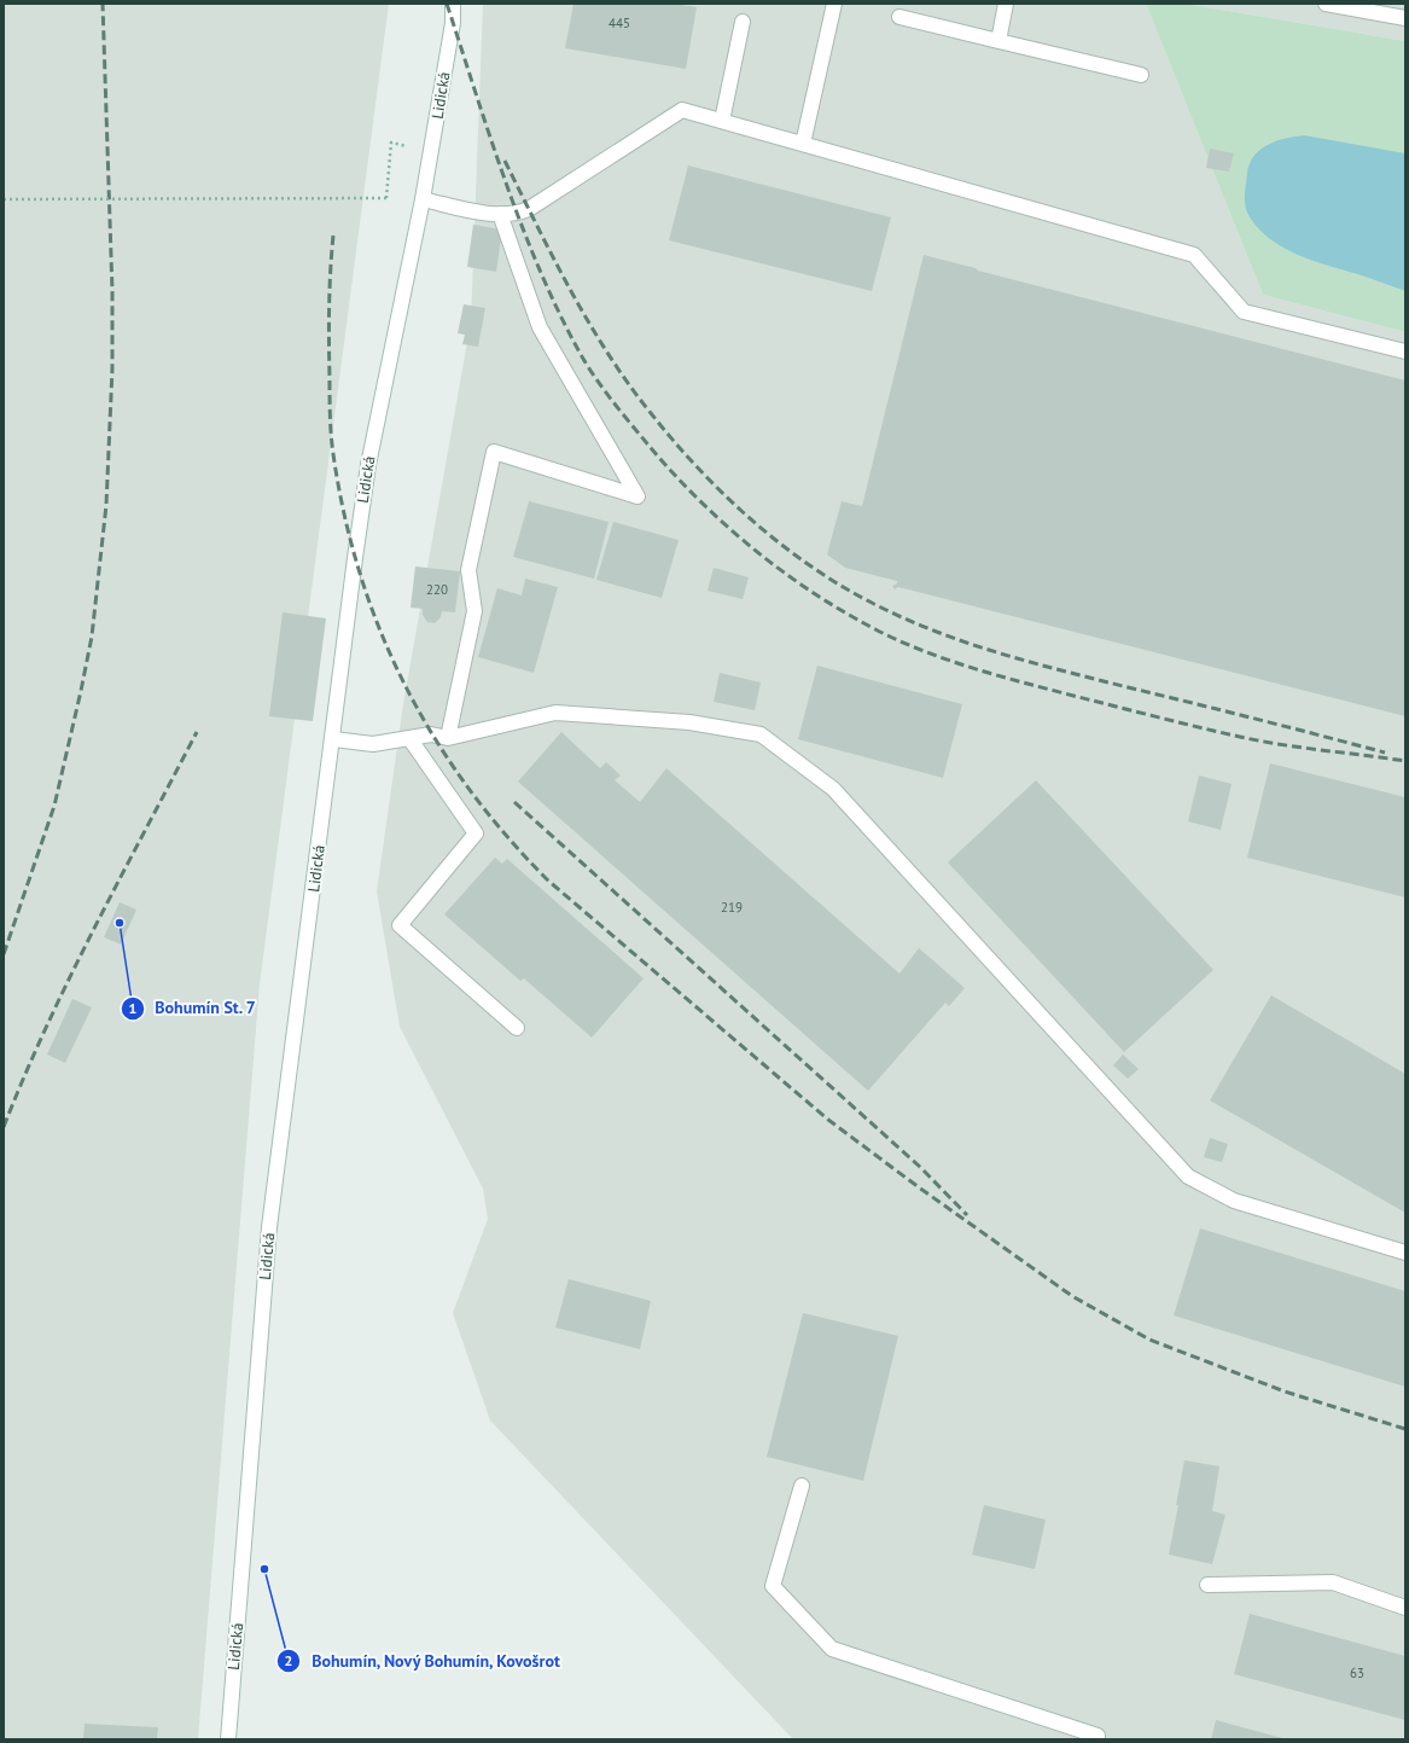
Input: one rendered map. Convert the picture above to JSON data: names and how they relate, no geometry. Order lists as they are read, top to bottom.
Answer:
{
  "streets": {
    "street": ["Lidická"]
  },
  "places": ["Bohumín St. 7", "Bohumín, Nový Bohumín, Kovošrot"],
  "house_numbers": [
    "445",
    "220",
    "219",
    "63"
  ]
}
